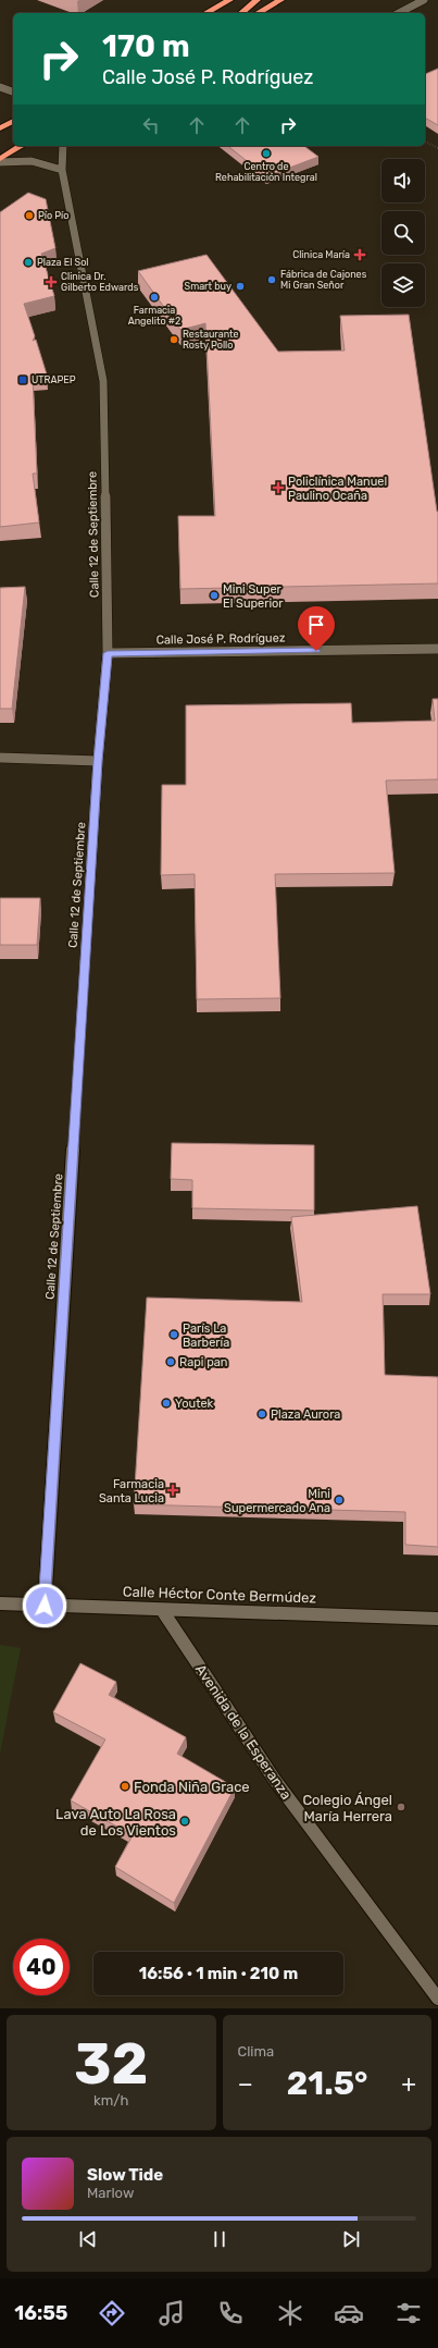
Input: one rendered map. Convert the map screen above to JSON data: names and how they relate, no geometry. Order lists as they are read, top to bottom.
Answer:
{
  "streets": {
    "street": [
      "Calle 12 de Septiembre",
      "Calle José P. Rodríguez",
      "Calle Héctor Conte Bermúdez",
      "Avenida de la Esperanza"
    ]
  },
  "crossings": [
    ["Calle 12 de Septiembre", "Calle José P. Rodríguez"],
    ["Calle 12 de Septiembre", "Calle Héctor Conte Bermúdez"],
    ["Calle Héctor Conte Bermúdez", "Avenida de la Esperanza"]
  ],
  "places": {
    "other": [
      "Centro de Rehabilitación Integral",
      "Pío Pío",
      "Plaza El Sol",
      "Fábrica de Cajones Mi Gran Señor",
      "Smart buy",
      "Farmacia Angelito #2",
      "Restaurante Rosty Pollo",
      "Mini Super El Superior",
      "París La Barbería",
      "Rapi pan",
      "Youtek",
      "Plaza Aurora",
      "Mini Supermercado Ana",
      "Fonda Niña Grace",
      "Colegio Ángel María Herrera",
      "Lava Auto La Rosa de Los Vientos"
    ],
    "health": [
      "Clinica María",
      "Clinica Dr. Gilberto Edwards",
      "Policlínica Manuel Paulino Ocaña",
      "Farmacia Santa Lucia"
    ],
    "transit": ["UTRAPEP"]
  },
  "page": {
    "turn": ["170 m", "Calle José P. Rodríguez"],
    "limit": "40",
    "trip": "16:56 · 1 min · 210 m",
    "tile": [
      ["32", "km/h"],
      "Clima"
    ],
    "heat": ["−", "21.5°", "+"],
    "song": ["Slow Tide", "Marlow"],
    "tabs": "16:55"
  }
}
